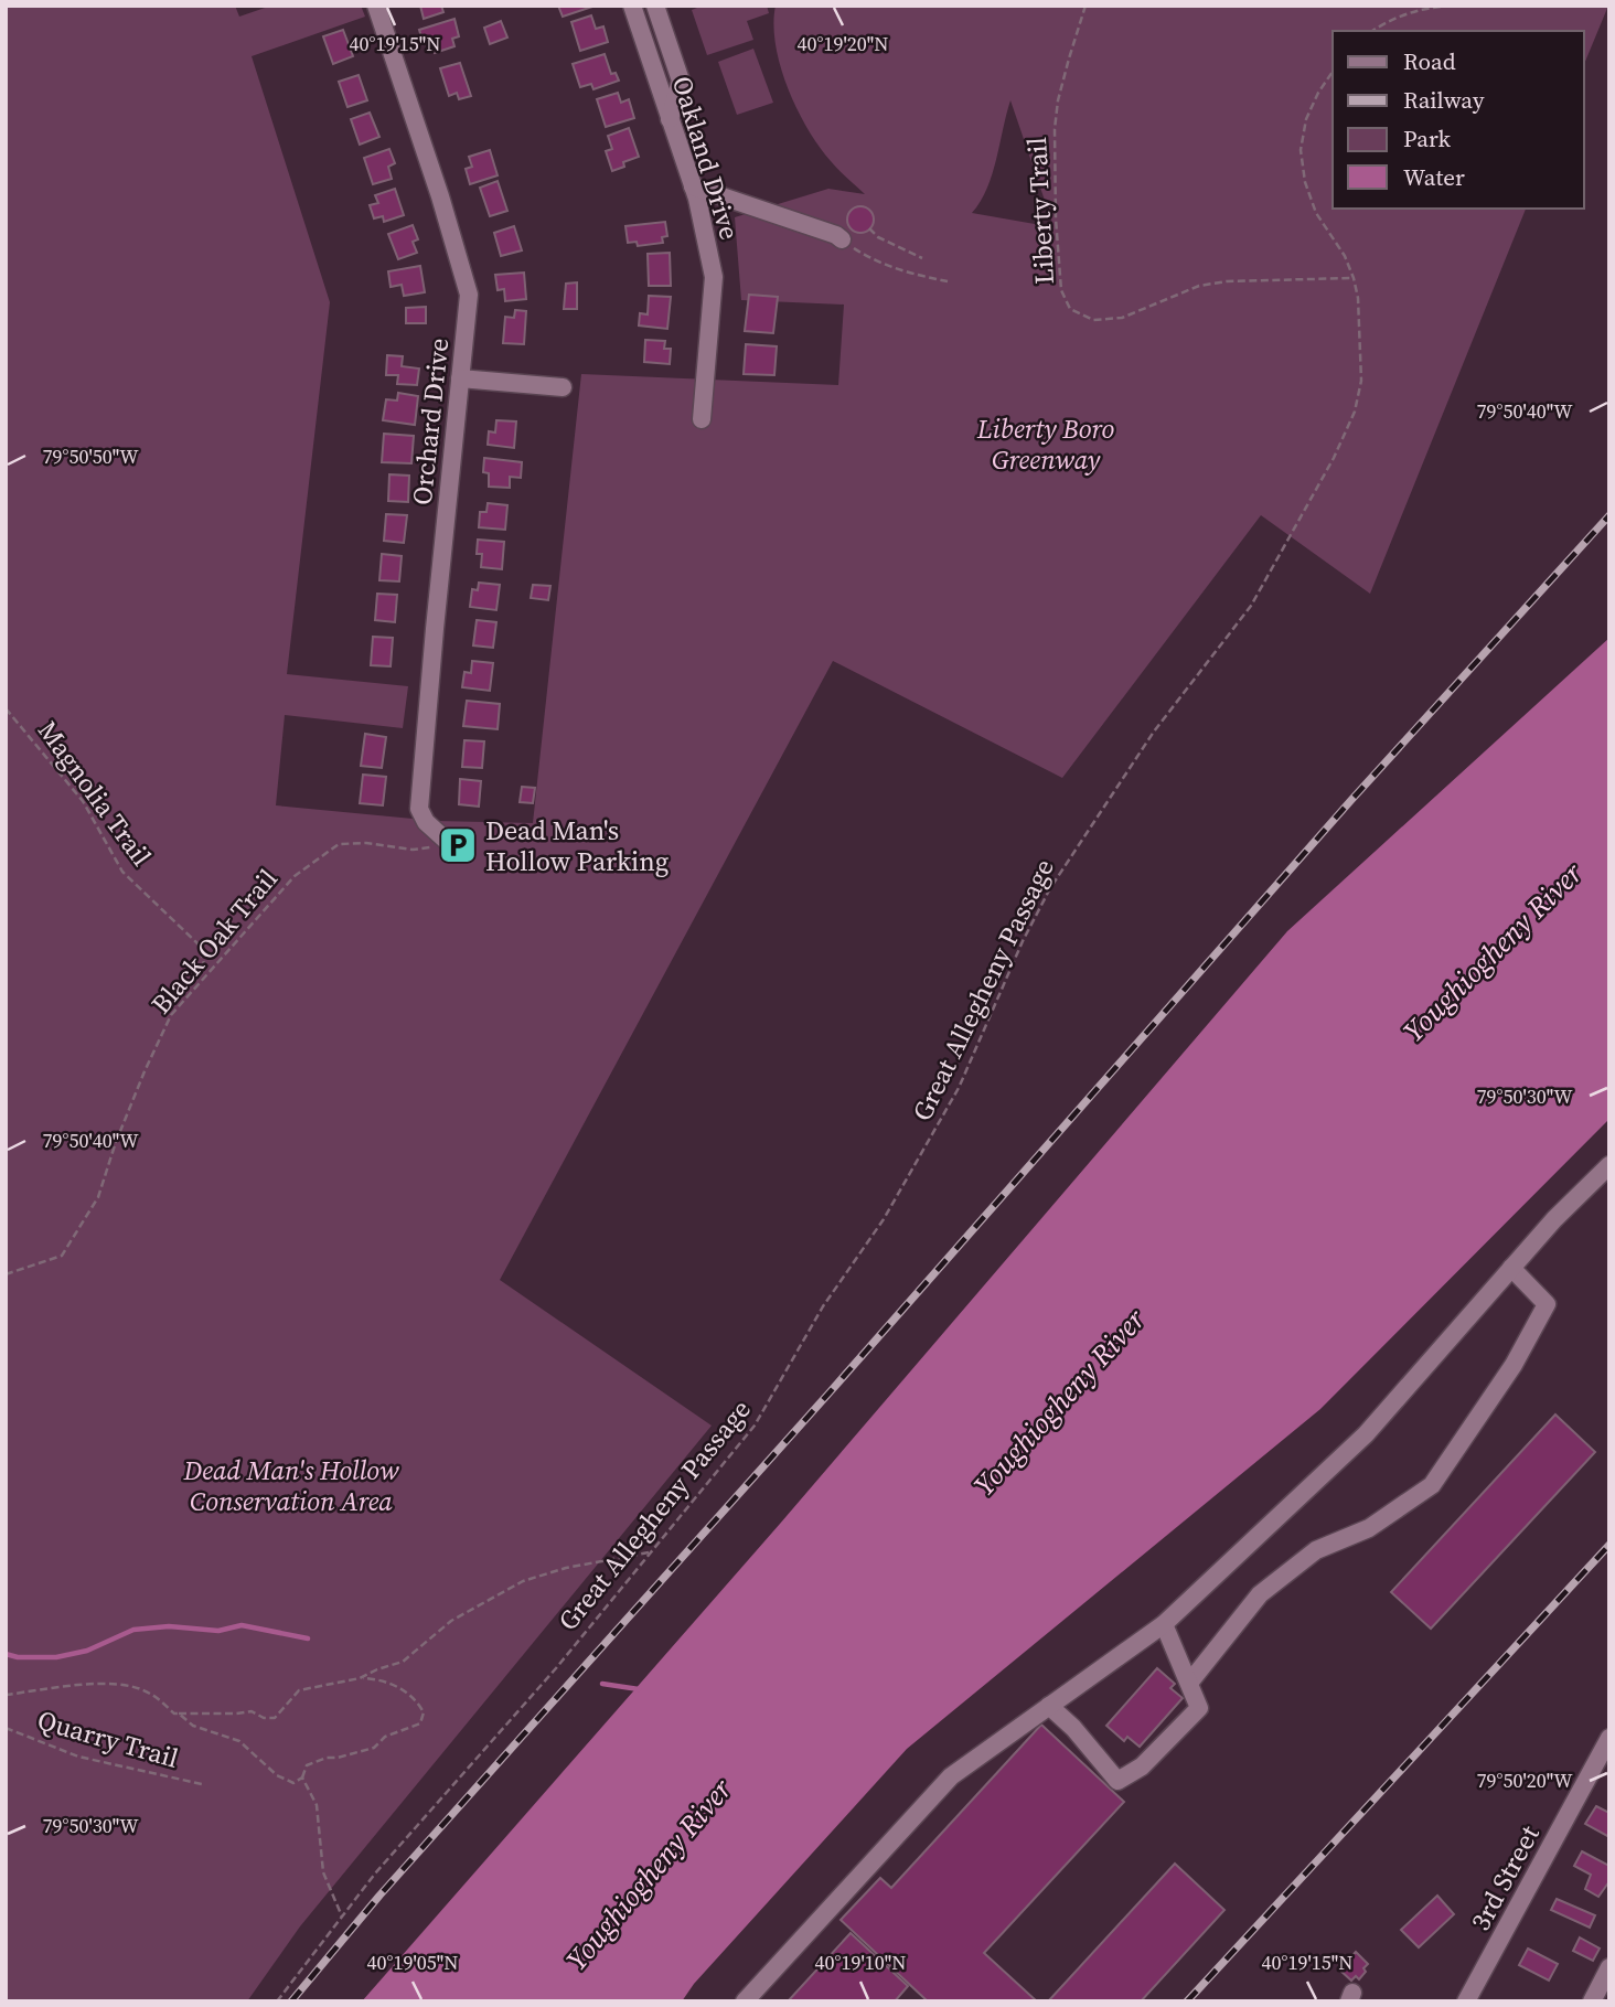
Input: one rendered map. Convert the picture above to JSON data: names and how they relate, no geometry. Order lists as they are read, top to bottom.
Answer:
{
  "streets": {
    "street": ["Oakland Drive", "Orchard Drive", "3rd Street"],
    "path": [
      "Liberty Trail",
      "Magnolia Trail",
      "Black Oak Trail",
      "Great Allegheny Passage",
      "Quarry Trail"
    ]
  },
  "crossings": [
    ["Liberty Trail", "Great Allegheny Passage"],
    ["Orchard Drive", "Black Oak Trail"],
    ["Magnolia Trail", "Black Oak Trail"]
  ],
  "water": ["Youghiogheny River"],
  "parks": ["Liberty Boro Greenway", "Dead Man's Hollow Conservation Area"],
  "places": {
    "parking": ["Dead Man's Hollow Parking"]
  },
  "legend": [
    "Road",
    "Railway",
    "Park",
    "Water"
  ],
  "coordinates": [
    "40°19'15\"N",
    "40°19'20\"N",
    "79°50'40\"W",
    "79°50'50\"W",
    "79°50'30\"W",
    "79°50'20\"W",
    "40°19'05\"N",
    "40°19'10\"N"
  ]
}
